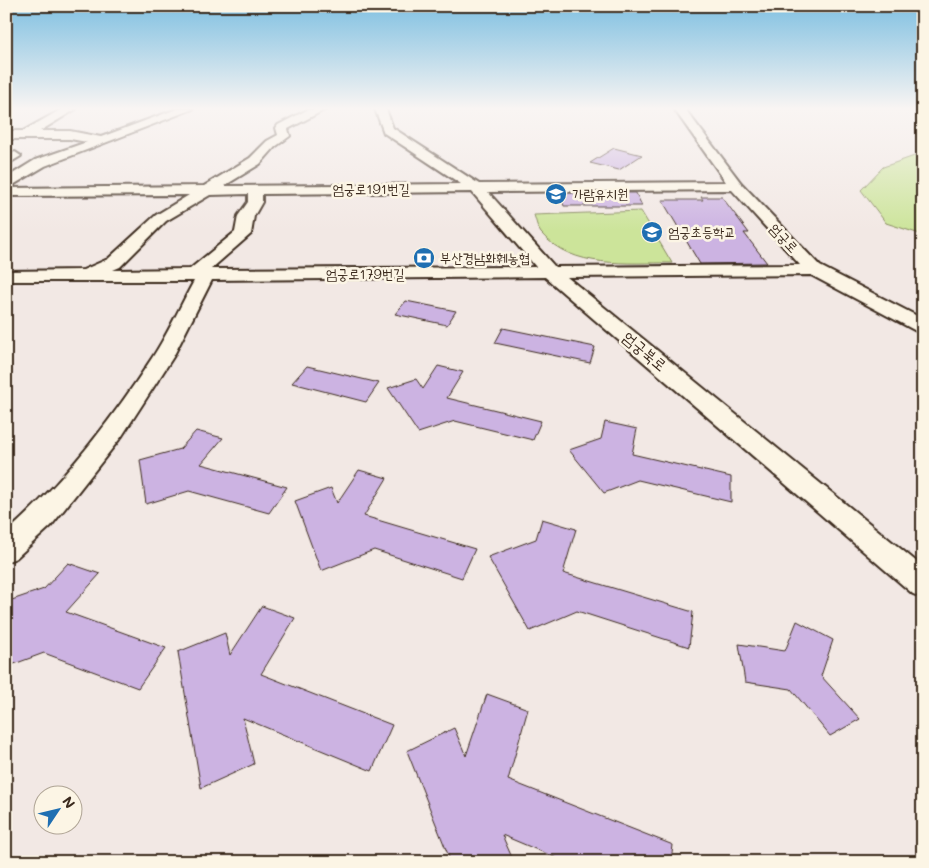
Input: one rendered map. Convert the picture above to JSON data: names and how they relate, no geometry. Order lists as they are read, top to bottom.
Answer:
{
  "streets": {
    "street": [
      "엄궁로191번길",
      "엄궁로",
      "엄궁로179번길",
      "엄궁북로"
    ]
  },
  "crossings": [
    ["엄궁로191번길", "엄궁로"],
    ["엄궁로191번길", "엄궁북로"],
    ["엄궁로", "엄궁로179번길"],
    ["엄궁로179번길", "엄궁북로"]
  ],
  "places": {
    "school or university": ["가람유치원", "엄궁초등학교"],
    "bank": ["부산경남화훼농협"]
  },
  "north": "top right"
}
